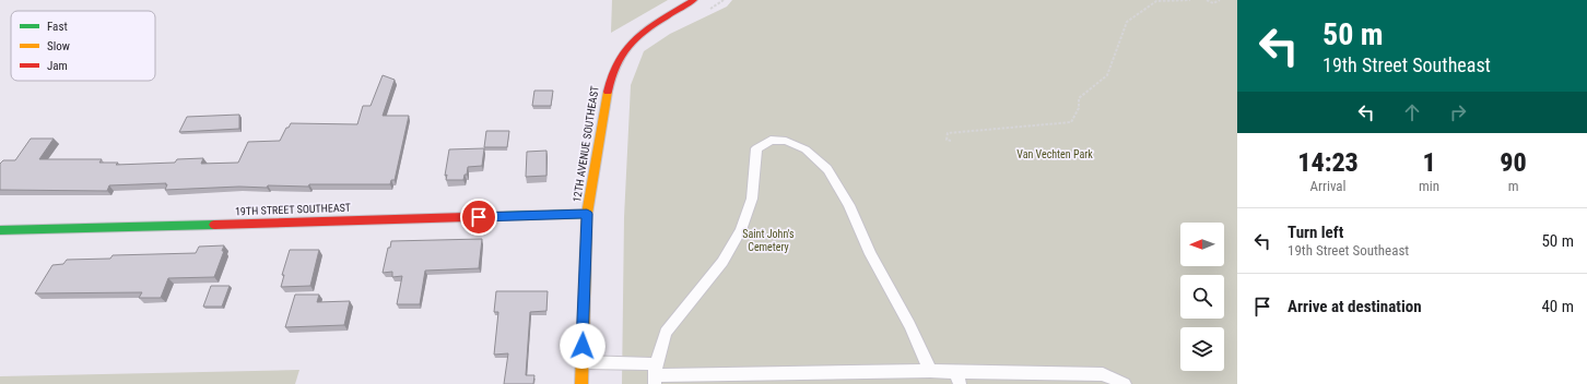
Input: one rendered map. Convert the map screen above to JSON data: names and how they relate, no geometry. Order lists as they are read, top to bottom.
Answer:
{
  "streets": {
    "main road": ["12TH AVENUE SOUTHEAST", "19TH STREET SOUTHEAST"]
  },
  "crossings": [
    ["12TH AVENUE SOUTHEAST", "19TH STREET SOUTHEAST"]
  ],
  "parks": ["Van Vechten Park", "Saint John's Cemetery"],
  "legend": ["Fast", "Slow", "Jam"],
  "north": "left",
  "page": {
    "turn": ["50 m", "19th Street Southeast"],
    "eta": [
      "14:23",
      "Arrival",
      "1",
      "min",
      "90",
      "m"
    ],
    "list": [
      {
        "name": "Turn left",
        "note": "19th Street Southeast",
        "value": "50 m"
      },
      {
        "name": "Arrive at destination",
        "value": "40 m"
      }
    ]
  }
}
